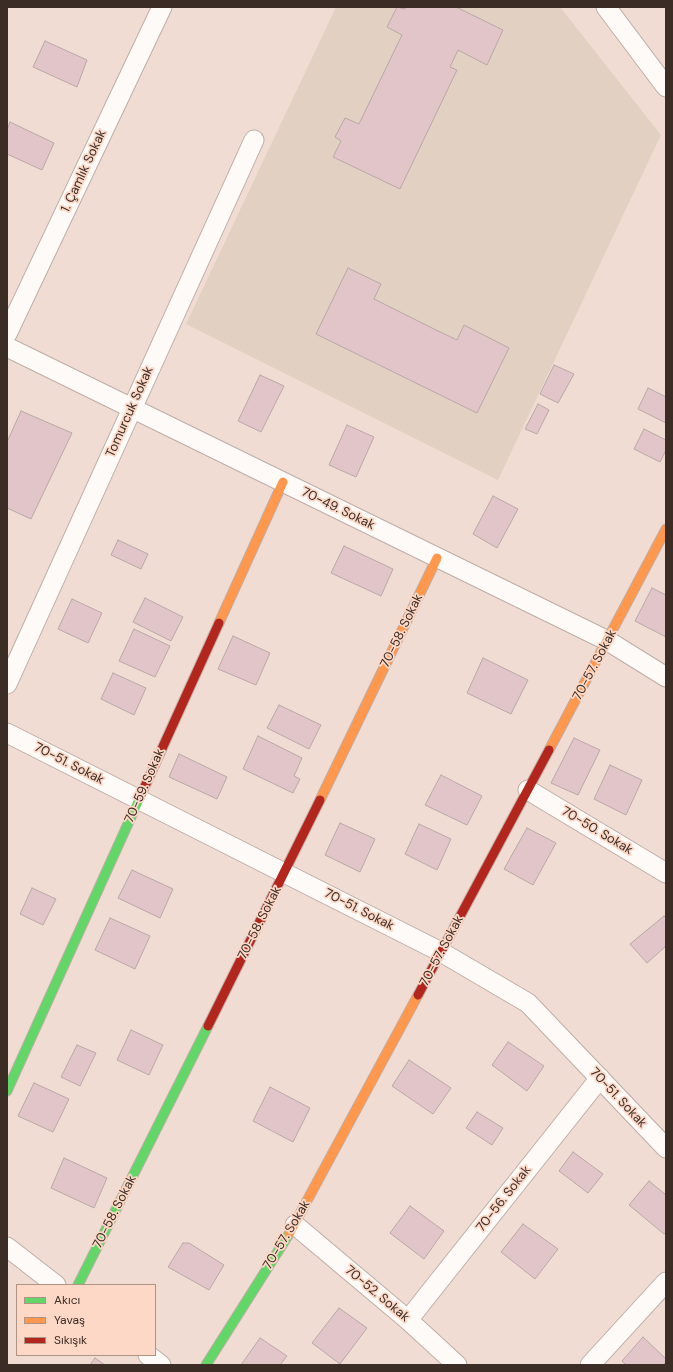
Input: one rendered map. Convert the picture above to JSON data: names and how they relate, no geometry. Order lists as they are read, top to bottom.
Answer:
{
  "streets": {
    "street": [
      "1. Çamlık Sokak",
      "Tomurcuk Sokak",
      "70-49. Sokak",
      "70-58. Sokak",
      "70-57. Sokak",
      "70-51. Sokak",
      "70-59. Sokak",
      "70-50. Sokak",
      "70-56. Sokak",
      "70-52. Sokak"
    ]
  },
  "crossings": [
    ["Tomurcuk Sokak", "70-49. Sokak"],
    ["70-49. Sokak", "70-58. Sokak"],
    ["70-49. Sokak", "70-57. Sokak"],
    ["70-49. Sokak", "70-59. Sokak"],
    ["70-58. Sokak", "70-51. Sokak"],
    ["70-57. Sokak", "70-51. Sokak"],
    ["70-57. Sokak", "70-50. Sokak"],
    ["70-57. Sokak", "70-52. Sokak"],
    ["70-51. Sokak", "70-59. Sokak"],
    ["70-51. Sokak", "70-56. Sokak"],
    ["70-56. Sokak", "70-52. Sokak"]
  ],
  "legend": ["Akıcı", "Yavaş", "Sıkışık"]
}
